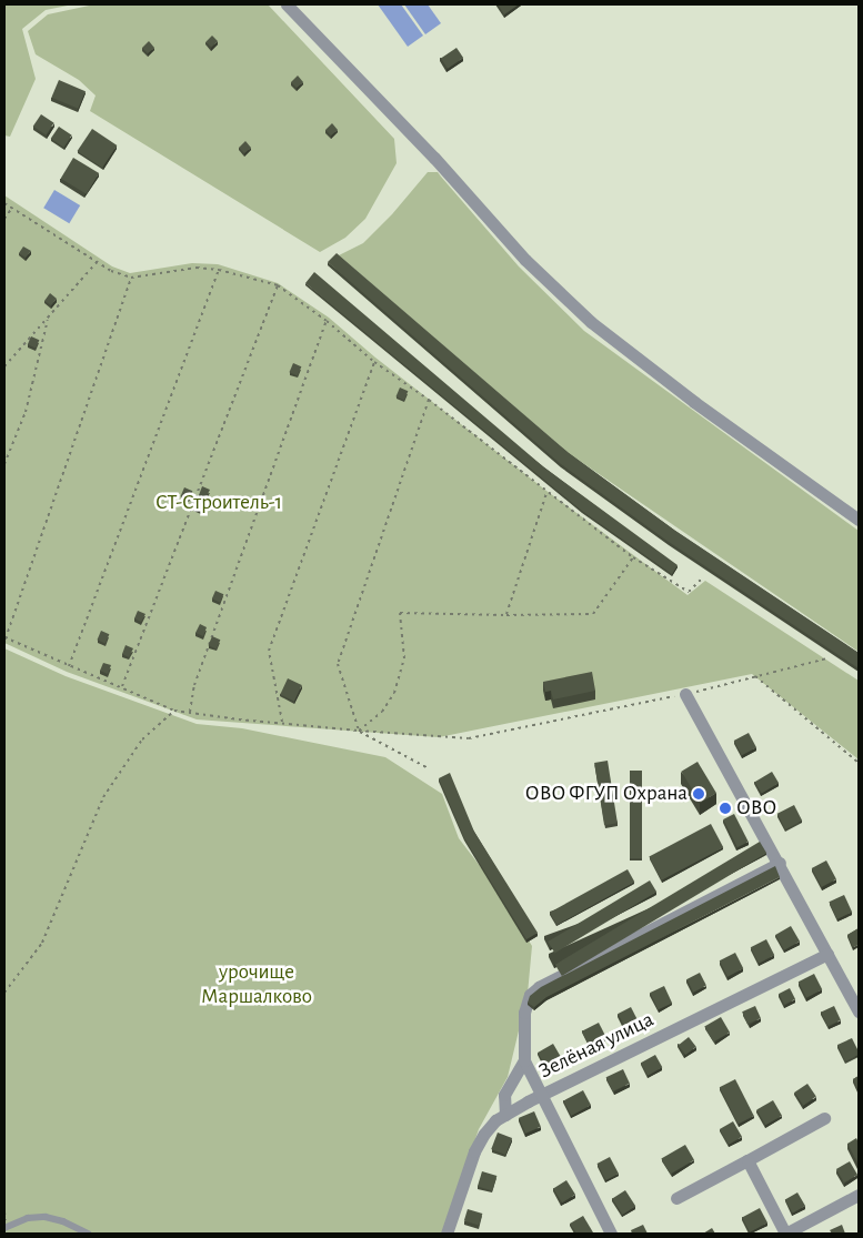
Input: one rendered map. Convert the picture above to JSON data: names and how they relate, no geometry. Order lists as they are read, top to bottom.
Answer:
{
  "streets": {
    "street": ["Зелёная улица"]
  },
  "parks": ["СТ-Строитель-1", "урочище Маршалково"],
  "places": ["ОВО ФГУП Охрана", "ОВО"]
}
